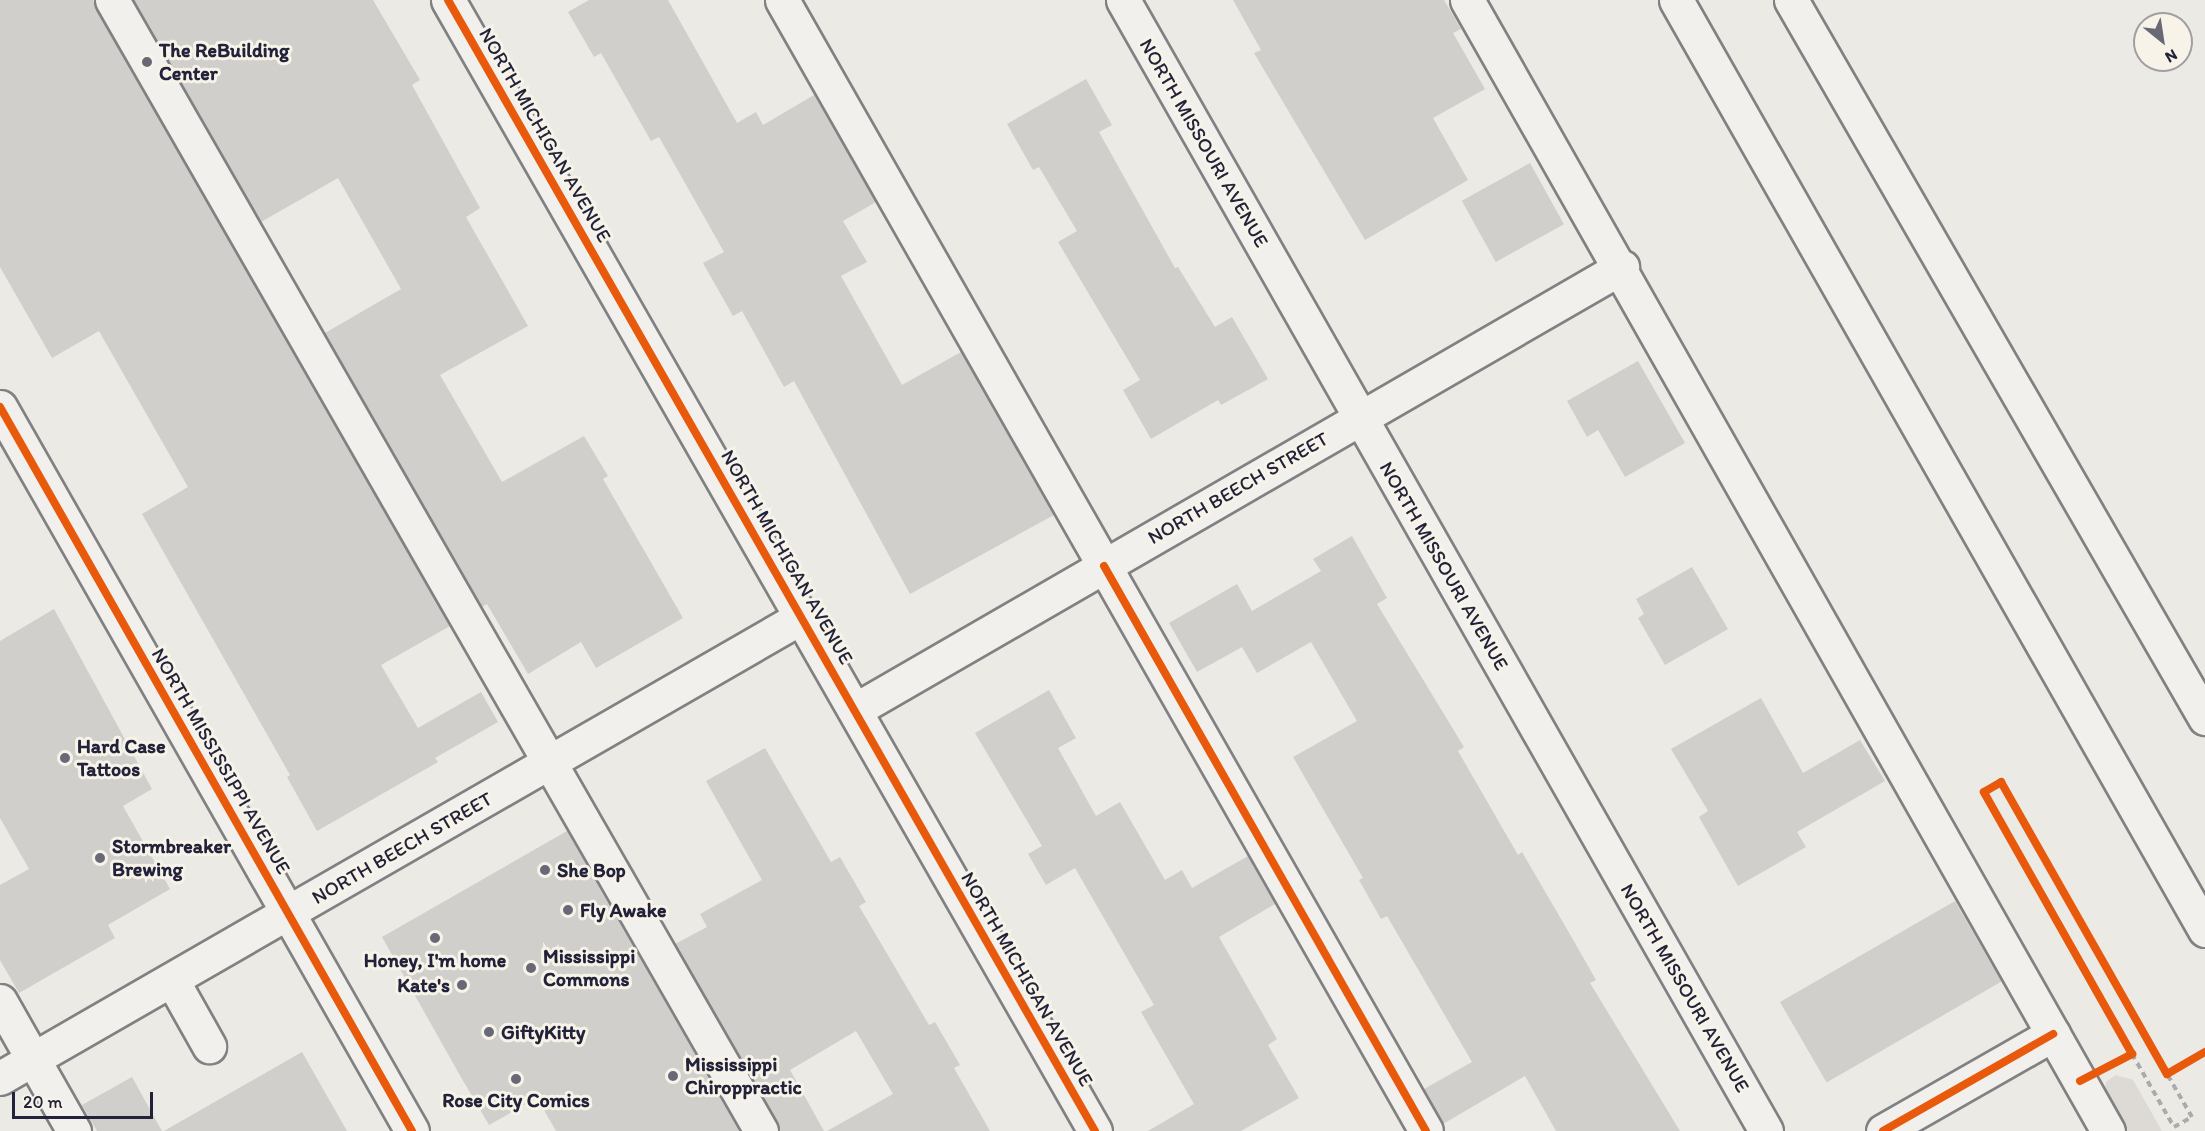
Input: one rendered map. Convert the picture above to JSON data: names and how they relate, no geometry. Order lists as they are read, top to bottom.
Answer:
{
  "streets": {
    "main road": [
      "NORTH MICHIGAN AVENUE",
      "NORTH MISSOURI AVENUE",
      "NORTH BEECH STREET",
      "NORTH MISSISSIPPI AVENUE"
    ]
  },
  "crossings": [
    ["NORTH MICHIGAN AVENUE", "NORTH BEECH STREET"],
    ["NORTH MISSOURI AVENUE", "NORTH BEECH STREET"],
    ["NORTH BEECH STREET", "NORTH MISSISSIPPI AVENUE"]
  ],
  "places": [
    "The ReBuilding Center",
    "Hard Case Tattoos",
    "Stormbreaker Brewing",
    "She Bop",
    "Fly Awake",
    "Honey, I'm home",
    "Mississippi Commons",
    "Kate's",
    "GiftyKitty",
    "Mississippi Chiroppractic",
    "Rose City Comics"
  ],
  "scale_bar": "20 m",
  "north": "bottom right"
}
